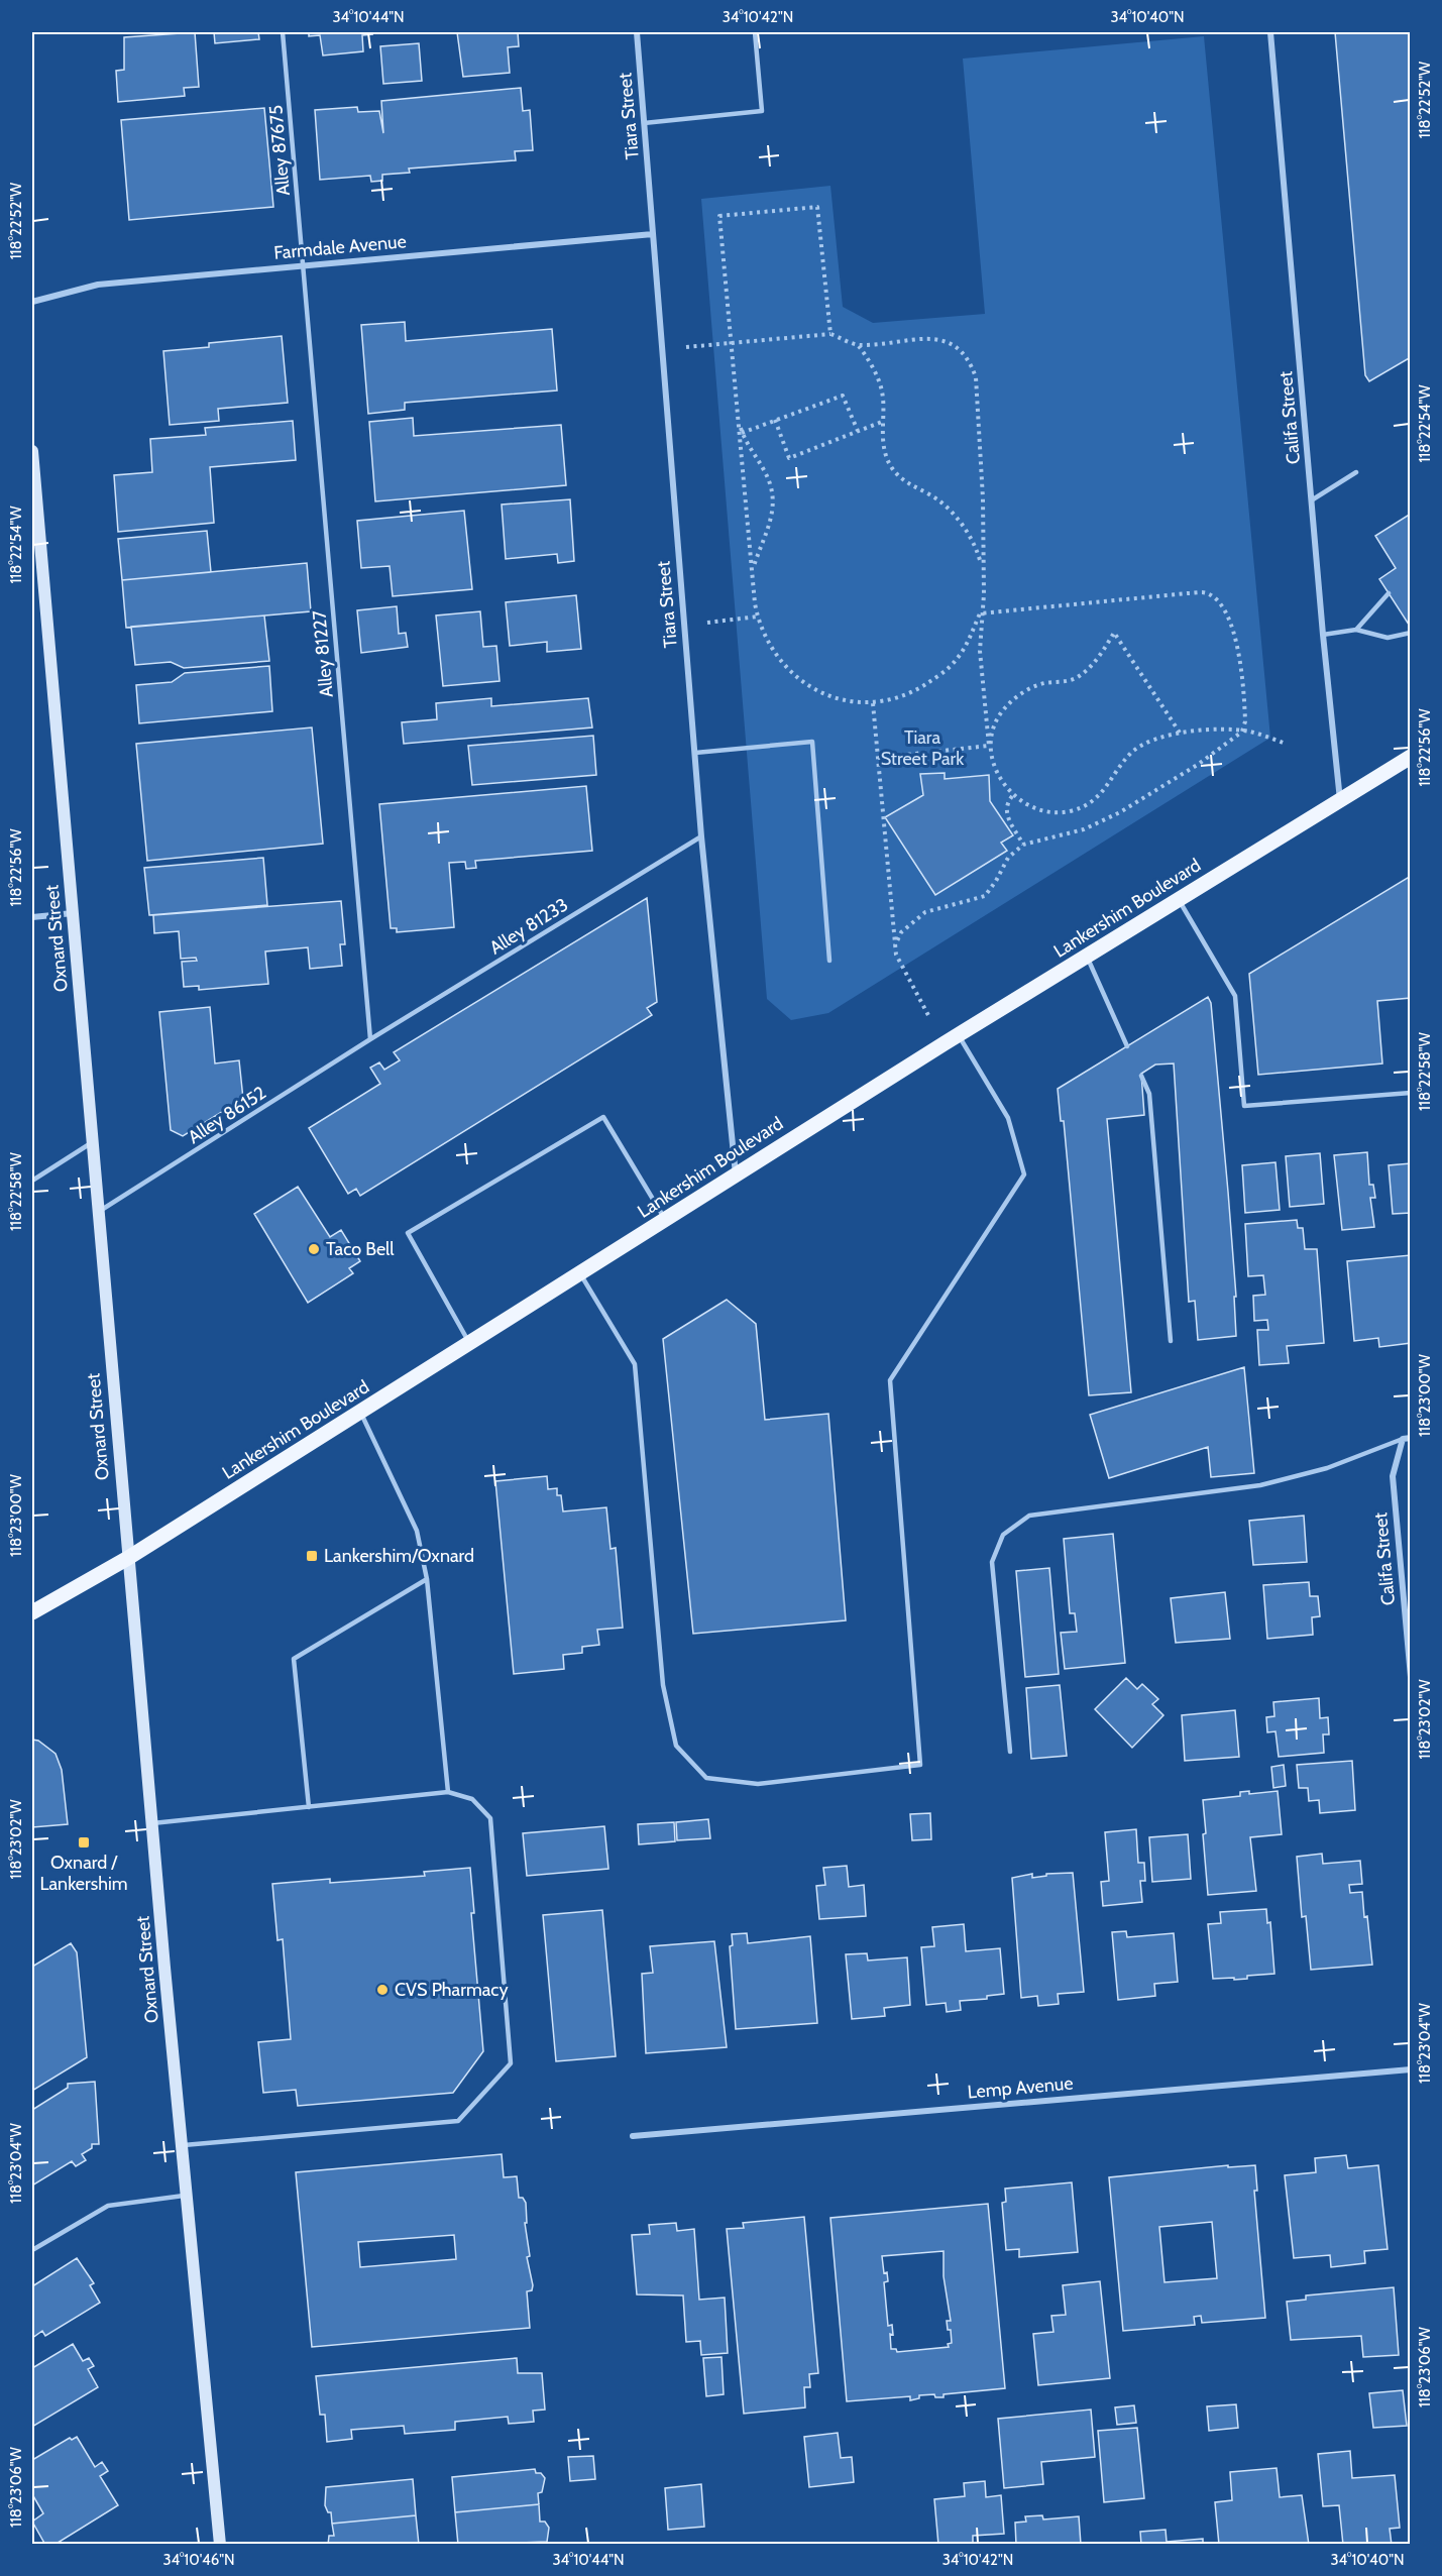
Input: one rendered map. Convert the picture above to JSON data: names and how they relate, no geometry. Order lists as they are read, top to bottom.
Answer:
{
  "streets": {
    "main road": ["Lankershim Boulevard", "Oxnard Street"],
    "street": [
      "Tiara Street",
      "Farmdale Avenue",
      "Califa Street",
      "Lemp Avenue"
    ],
    "lane": [
      "Alley 87675",
      "Alley 81227",
      "Alley 81233",
      "Alley 86152"
    ]
  },
  "crossings": [
    ["Tiara Street", "Farmdale Avenue"],
    ["Tiara Street", "Lankershim Boulevard"],
    ["Tiara Street", "Alley 81233"],
    ["Alley 87675", "Farmdale Avenue"],
    ["Alley 87675", "Alley 81227"],
    ["Farmdale Avenue", "Alley 81227"],
    ["Califa Street", "Lankershim Boulevard"],
    ["Alley 81227", "Alley 81233"],
    ["Alley 81227", "Alley 86152"],
    ["Lankershim Boulevard", "Oxnard Street"],
    ["Alley 81233", "Alley 86152"],
    ["Oxnard Street", "Alley 86152"]
  ],
  "parks": ["Tiara Street Park"],
  "places": {
    "other": ["Taco Bell", "CVS Pharmacy"],
    "transit": ["Lankershim/Oxnard", "Oxnard / Lankershim"]
  },
  "coordinates": [
    "34°10'44\"N",
    "34°10'42\"N",
    "34°10'40\"N",
    "118°22'52\"W",
    "118°22'54\"W",
    "118°22'56\"W",
    "118°22'58\"W",
    "118°23'00\"W",
    "118°23'02\"W",
    "118°23'04\"W",
    "118°23'06\"W",
    "34°10'46\"N"
  ]
}
